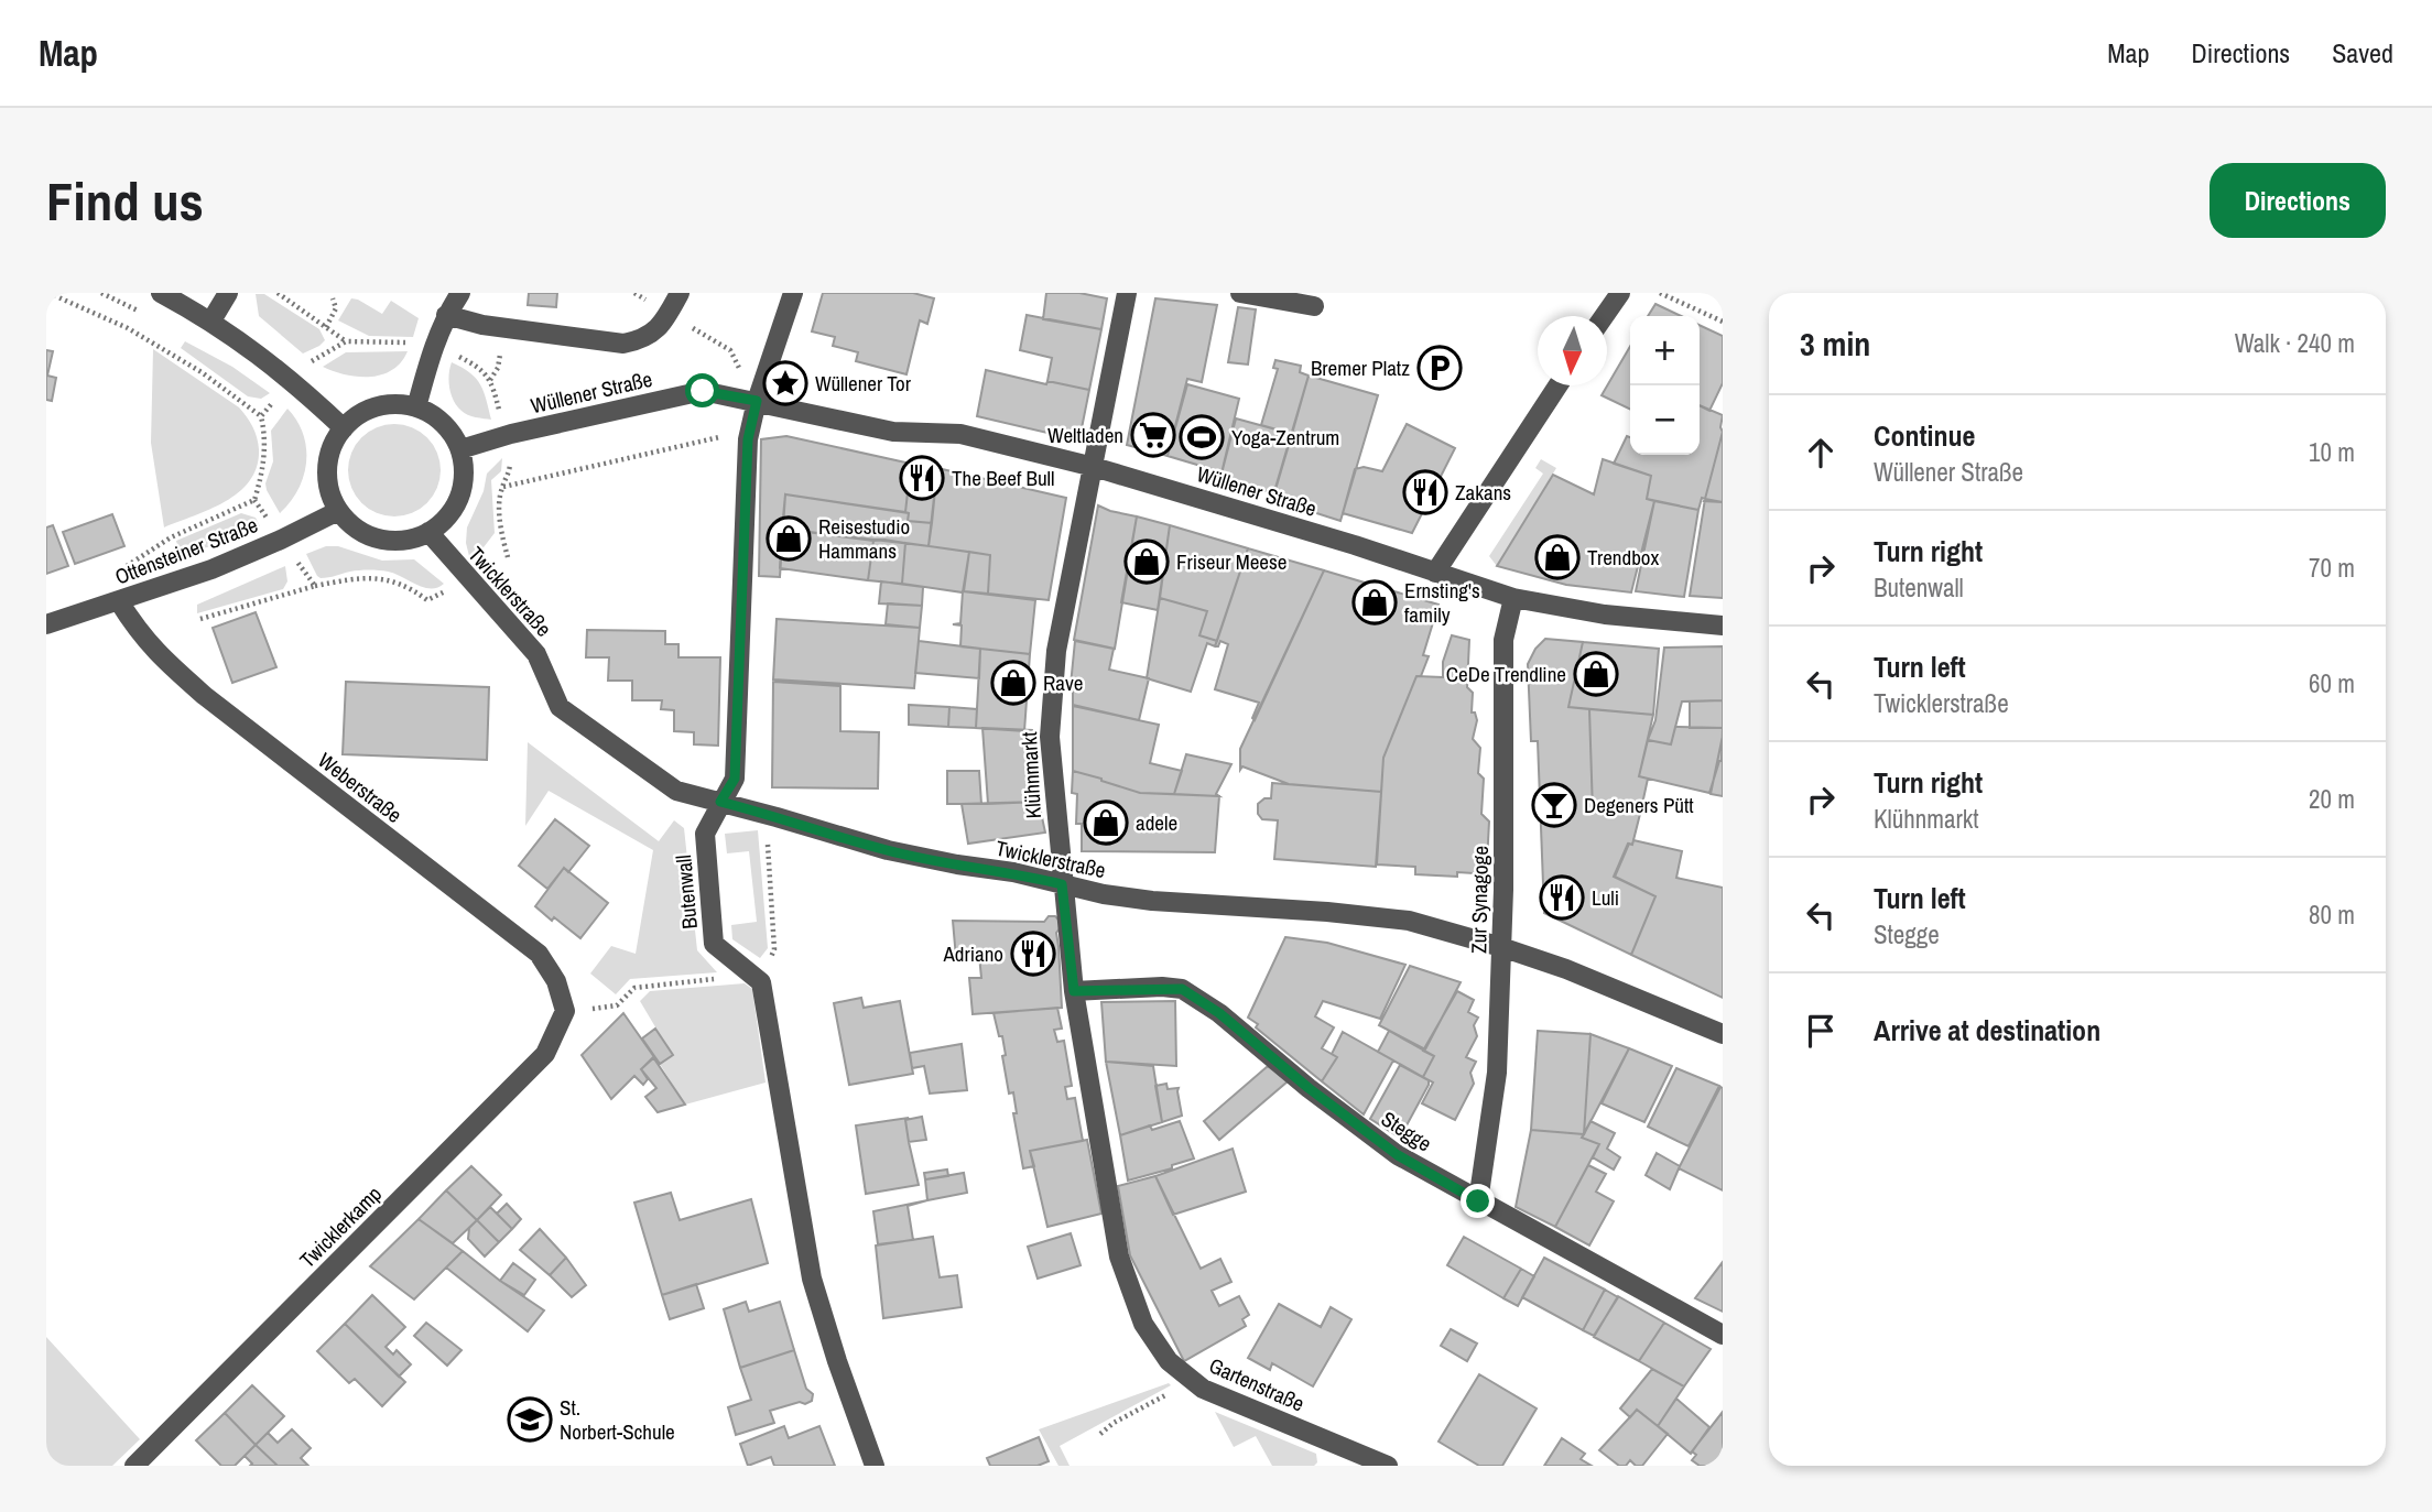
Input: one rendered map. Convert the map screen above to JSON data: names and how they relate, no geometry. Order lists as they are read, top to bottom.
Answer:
{
  "streets": {
    "street": [
      "Wüllener Straße",
      "Ottensteiner Straße",
      "Twicklerstraße",
      "Klühnmarkt",
      "Weberstraße",
      "Butenwall",
      "Zur Synagoge",
      "Stegge",
      "Twicklerkamp",
      "Gartenstraße"
    ]
  },
  "crossings": [
    ["Wüllener Straße", "Ottensteiner Straße"],
    ["Wüllener Straße", "Twicklerstraße"],
    ["Wüllener Straße", "Klühnmarkt"],
    ["Wüllener Straße", "Butenwall"],
    ["Wüllener Straße", "Zur Synagoge"],
    ["Ottensteiner Straße", "Twicklerstraße"],
    ["Ottensteiner Straße", "Weberstraße"],
    ["Twicklerstraße", "Klühnmarkt"],
    ["Twicklerstraße", "Butenwall"],
    ["Twicklerstraße", "Zur Synagoge"],
    ["Klühnmarkt", "Stegge"],
    ["Klühnmarkt", "Gartenstraße"],
    ["Weberstraße", "Twicklerkamp"],
    ["Zur Synagoge", "Stegge"]
  ],
  "places": {
    "parking": ["Bremer Platz"],
    "place": ["Wüllener Tor"],
    "supermarket": ["Weltladen"],
    "sports": ["Yoga-Zentrum"],
    "restaurant": [
      "The Beef Bull",
      "Zakans",
      "Luli",
      "Adriano"
    ],
    "shop": [
      "Reisestudio Hammans",
      "Trendbox",
      "Friseur Meese",
      "Ernsting's family",
      "CeDe Trendline",
      "Rave",
      "adele"
    ],
    "bar": ["Degeners Pütt"],
    "school or university": ["St. Norbert-Schule"]
  },
  "north": "bottom",
  "page": {
    "header": "Map",
    "nav": ["Map", "Directions", "Saved"],
    "buttons": "Directions",
    "title": "Find us",
    "heading": ["3 min", "Walk · 240 m"],
    "map_buttons": ["+", "−"],
    "list": [
      ["Continue", "Wüllener Straße", "10 m"],
      ["Turn right", "Butenwall", "70 m"],
      ["Turn left", "Twicklerstraße", "60 m"],
      ["Turn right", "Klühnmarkt", "20 m"],
      ["Turn left", "Stegge", "80 m"],
      "Arrive at destination"
    ]
  }
}
